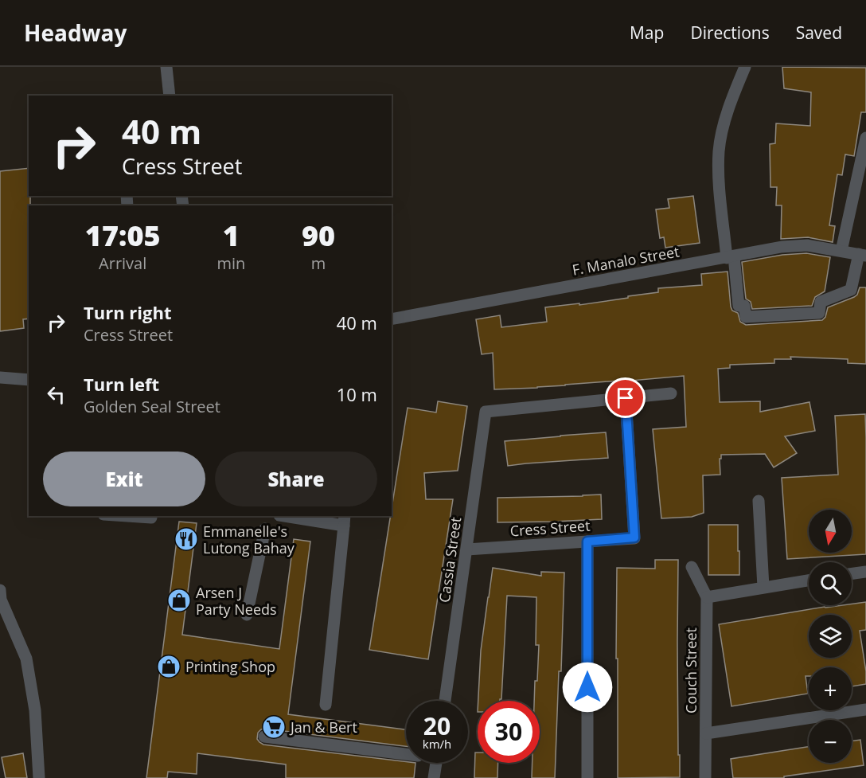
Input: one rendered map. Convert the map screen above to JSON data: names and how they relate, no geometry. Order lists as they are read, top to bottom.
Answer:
{
  "streets": {
    "street": [
      "F. Manalo Street",
      "Cress Street",
      "Cassia Street",
      "Couch Street"
    ]
  },
  "crossings": [
    ["Cress Street", "Cassia Street"]
  ],
  "places": {
    "restaurant": ["Emmanelle's Lutong Bahay"],
    "shop": ["Arsen J Party Needs", "Printing Shop"],
    "supermarket": ["Jan & Bert"]
  },
  "north": "bottom",
  "page": {
    "header": "Headway",
    "nav": ["Map", "Directions", "Saved"],
    "turn": ["40 m", "Cress Street"],
    "eta": [
      "17:05",
      "Arrival",
      "1",
      "min",
      "90",
      "m"
    ],
    "list": [
      {
        "name": "Turn right",
        "note": "Cress Street",
        "value": "40 m"
      },
      {
        "name": "Turn left",
        "note": "Golden Seal Street",
        "value": "10 m"
      }
    ],
    "buttons": ["Exit", "Share"],
    "map_buttons": ["+", "−"],
    "speed": "20 km/h",
    "limit": "30"
  }
}
